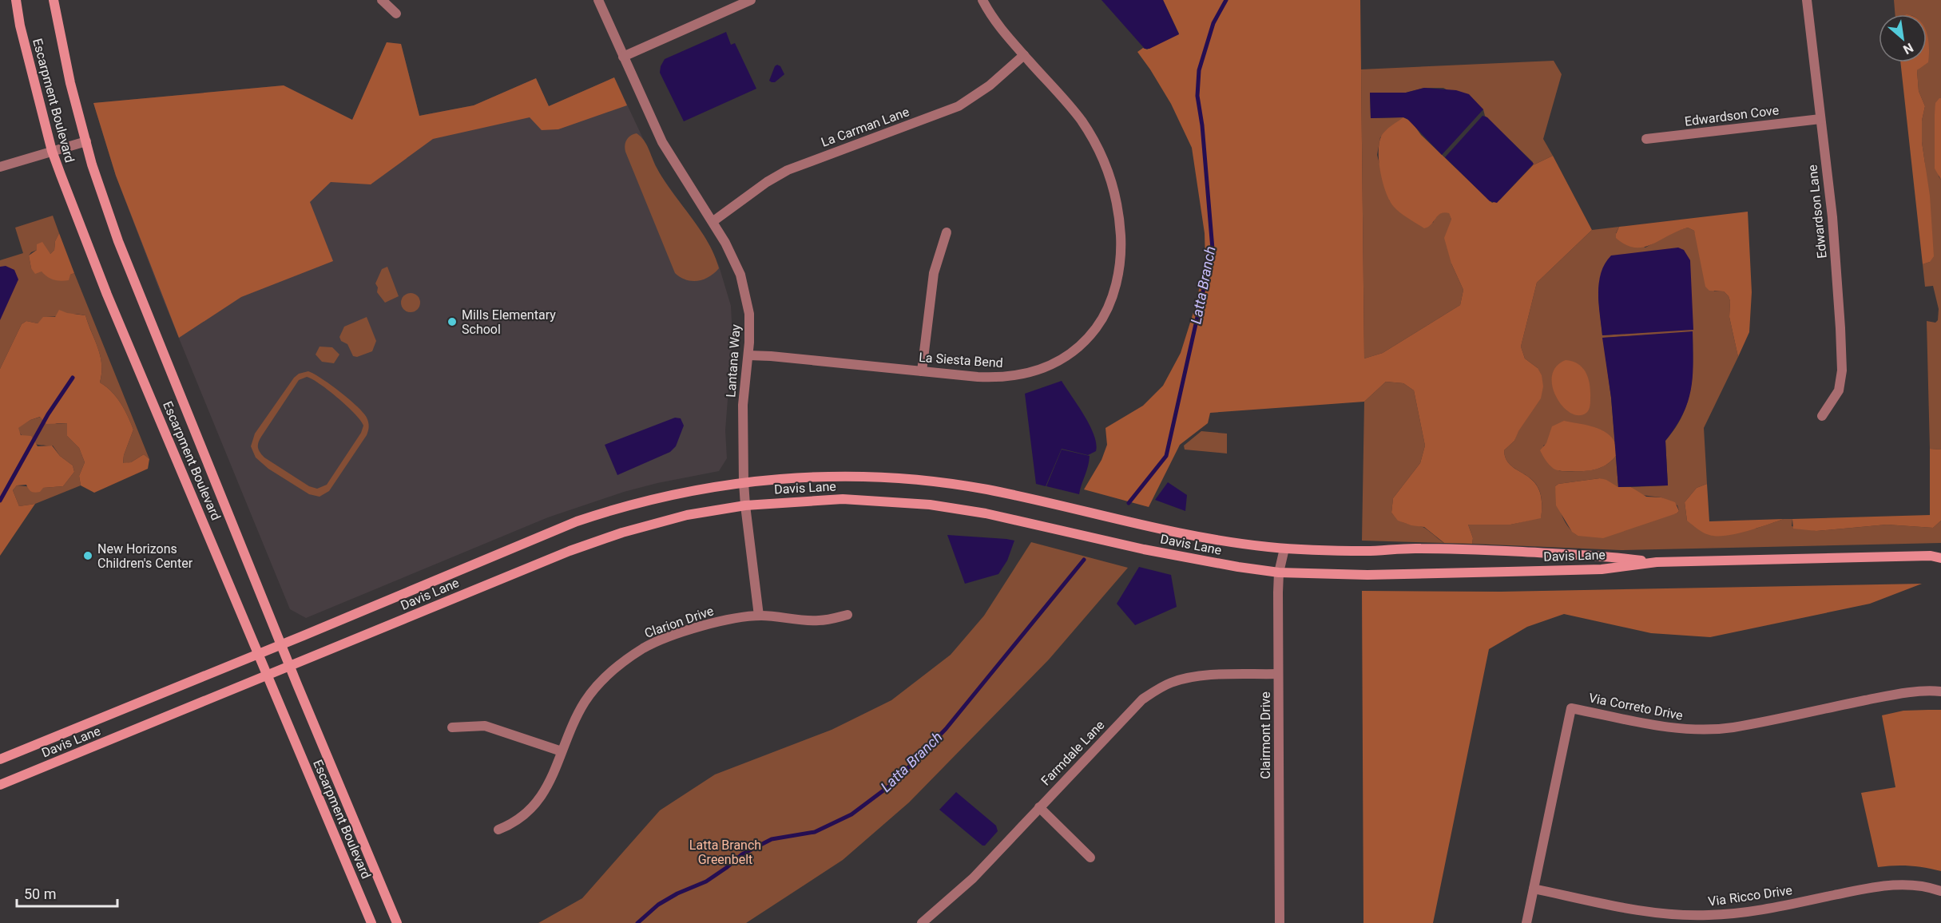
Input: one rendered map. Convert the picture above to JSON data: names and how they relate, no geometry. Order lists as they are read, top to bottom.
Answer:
{
  "streets": {
    "street": [
      "Escarpment Boulevard",
      "Edwardson Cove",
      "La Carman Lane",
      "Edwardson Lane",
      "La Siesta Bend",
      "Lantana Way",
      "Davis Lane",
      "Clarion Drive",
      "Via Correto Drive",
      "Clairmont Drive",
      "Farmdale Lane",
      "Via Ricco Drive"
    ]
  },
  "crossings": [
    ["Escarpment Boulevard", "Davis Lane"],
    ["Edwardson Cove", "Edwardson Lane"],
    ["La Carman Lane", "La Siesta Bend"],
    ["La Carman Lane", "Lantana Way"],
    ["La Siesta Bend", "Lantana Way"],
    ["Lantana Way", "Davis Lane"],
    ["Lantana Way", "Clarion Drive"],
    ["Davis Lane", "Clairmont Drive"],
    ["Via Correto Drive", "Via Ricco Drive"],
    ["Clairmont Drive", "Farmdale Lane"]
  ],
  "water": ["Latta Branch"],
  "parks": ["Latta Branch Greenbelt"],
  "places": ["Mills Elementary School", "New Horizons Children's Center"],
  "scale_bar": "50 m",
  "north": "bottom right"
}
